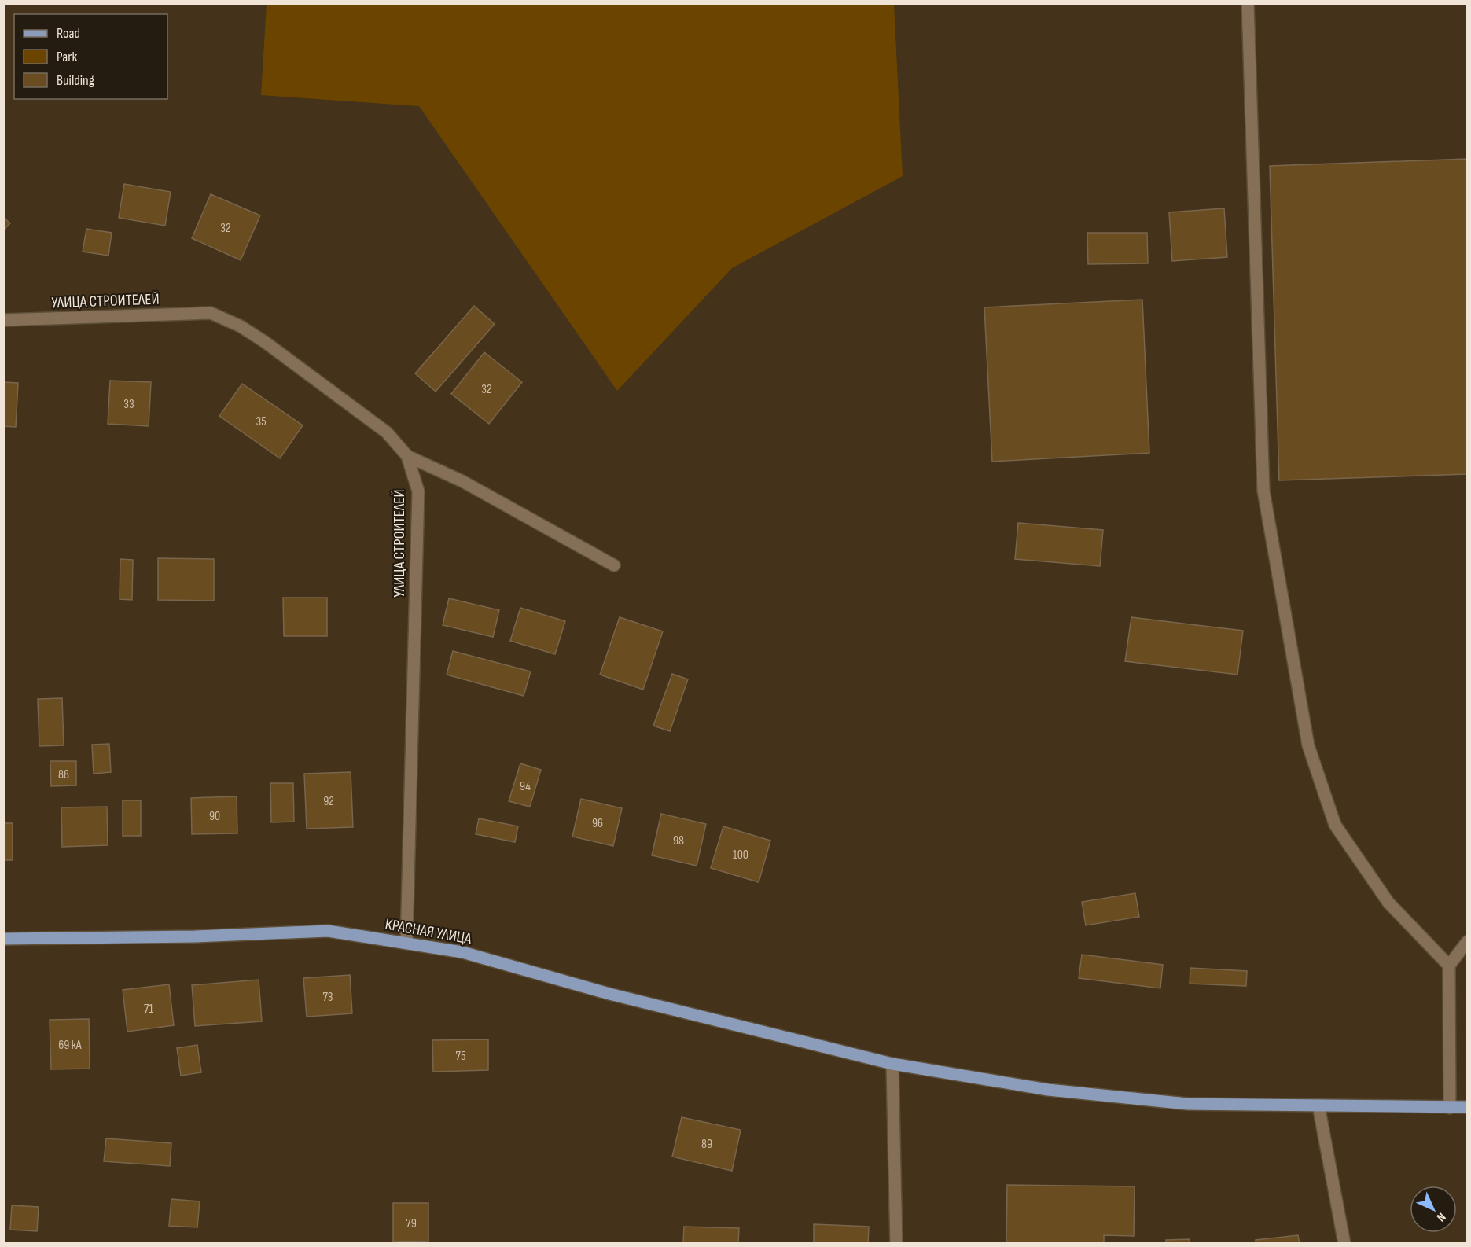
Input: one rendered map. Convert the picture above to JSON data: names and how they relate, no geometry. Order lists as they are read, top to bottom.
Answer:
{
  "streets": {
    "main road": ["КРАСНАЯ УЛИЦА"],
    "street": ["УЛИЦА СТРОИТЕЛЕЙ"]
  },
  "crossings": [
    ["УЛИЦА СТРОИТЕЛЕЙ", "КРАСНАЯ УЛИЦА"]
  ],
  "house_numbers": [
    "32",
    "32",
    "33",
    "35",
    "88",
    "94",
    "92",
    "90",
    "96",
    "98",
    "100",
    "73",
    "71",
    "69 кА",
    "75",
    "89",
    "79"
  ],
  "legend": ["Road", "Park", "Building"],
  "north": "bottom right"
}
